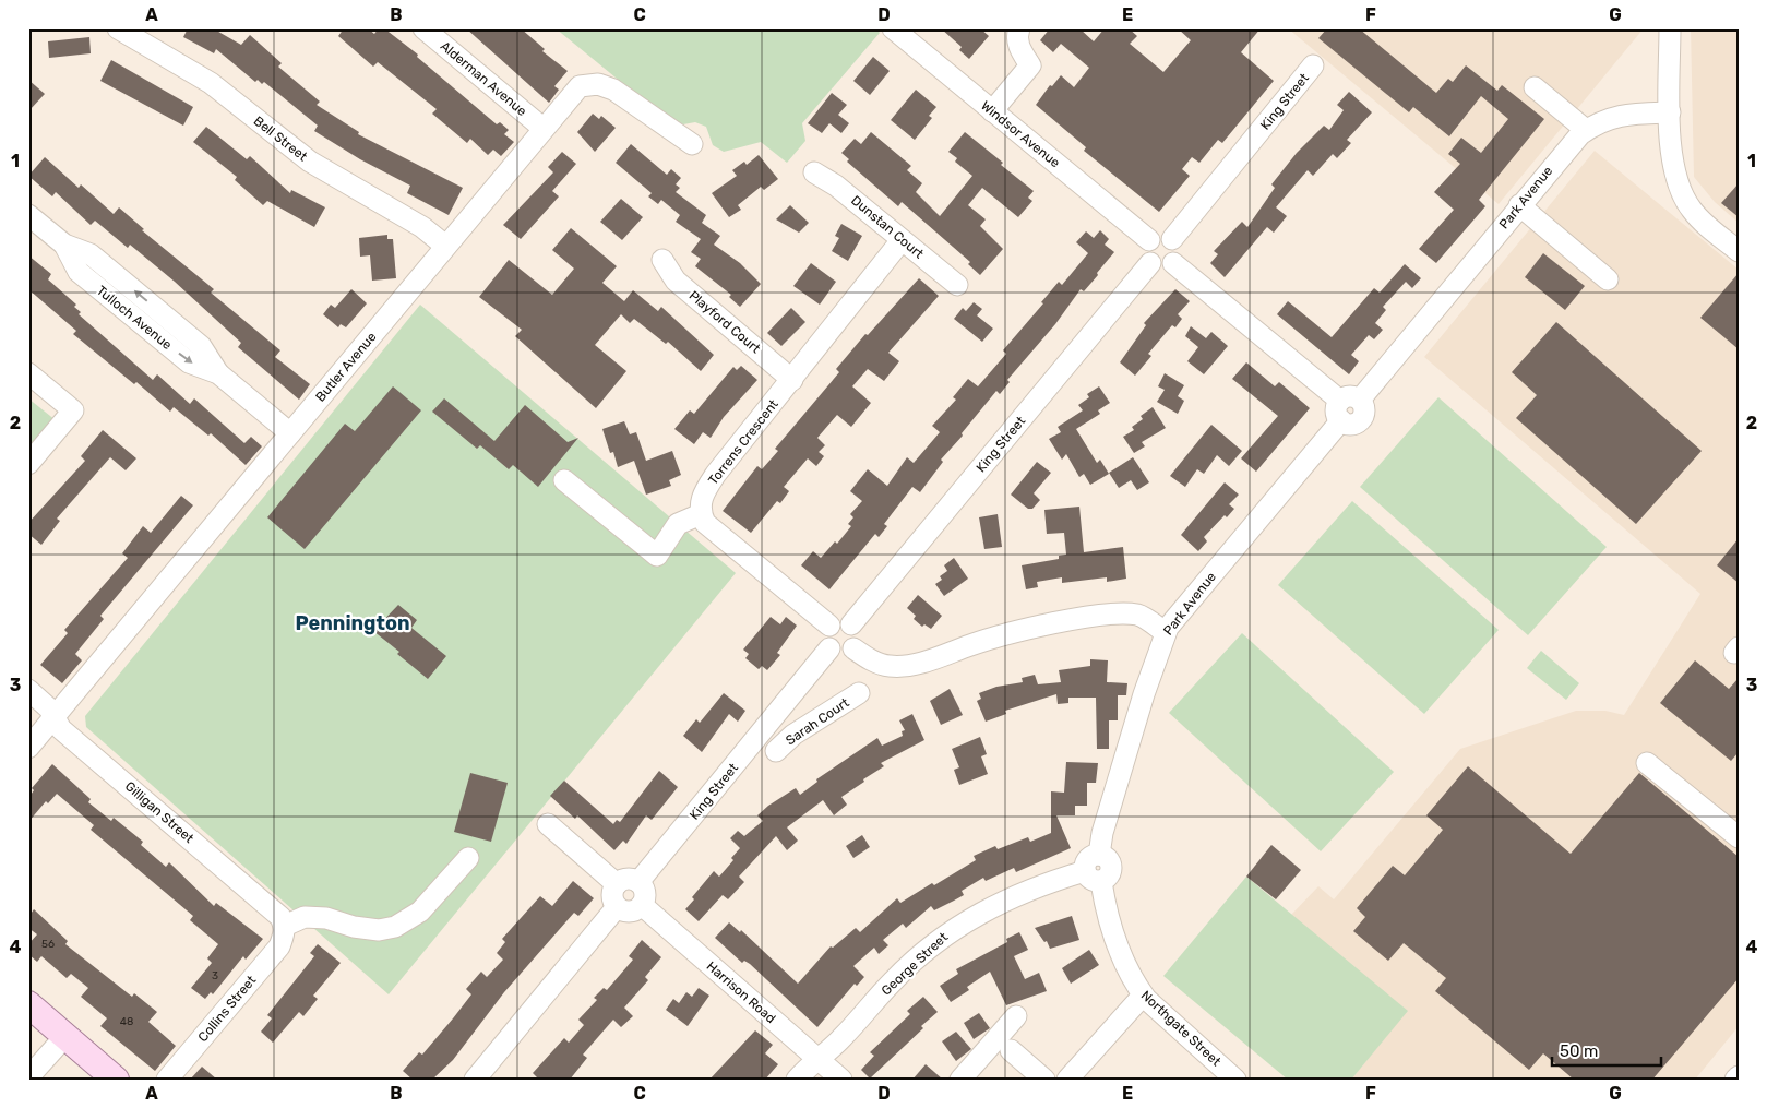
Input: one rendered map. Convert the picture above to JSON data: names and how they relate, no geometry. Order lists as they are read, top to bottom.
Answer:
{
  "streets": {
    "street": [
      "Alderman Avenue",
      "King Street",
      "Windsor Avenue",
      "Bell Street",
      "Park Avenue",
      "Dunstan Court",
      "Tulloch Avenue",
      "Playford Court",
      "Butler Avenue",
      "Torrens Crescent",
      "Sarah Court",
      "Gilligan Street",
      "George Street",
      "Harrison Road",
      "Collins Street",
      "Northgate Street"
    ]
  },
  "crossings": [
    ["Alderman Avenue", "Butler Avenue"],
    ["King Street", "Windsor Avenue"],
    ["King Street", "Harrison Road"],
    ["Bell Street", "Butler Avenue"],
    ["Park Avenue", "George Street"],
    ["Park Avenue", "Northgate Street"],
    ["Dunstan Court", "Torrens Crescent"],
    ["Tulloch Avenue", "Butler Avenue"],
    ["Playford Court", "Torrens Crescent"],
    ["Butler Avenue", "Gilligan Street"],
    ["Gilligan Street", "Collins Street"],
    ["George Street", "Harrison Road"],
    ["George Street", "Northgate Street"]
  ],
  "districts": ["Pennington"],
  "house_numbers": ["56", "3", "48"],
  "scale_bar": "50 m",
  "grid": {
    "columns": [
      "A",
      "B",
      "C",
      "D",
      "E",
      "F",
      "G"
    ],
    "rows": [
      "1",
      "2",
      "3",
      "4"
    ]
  }
}
